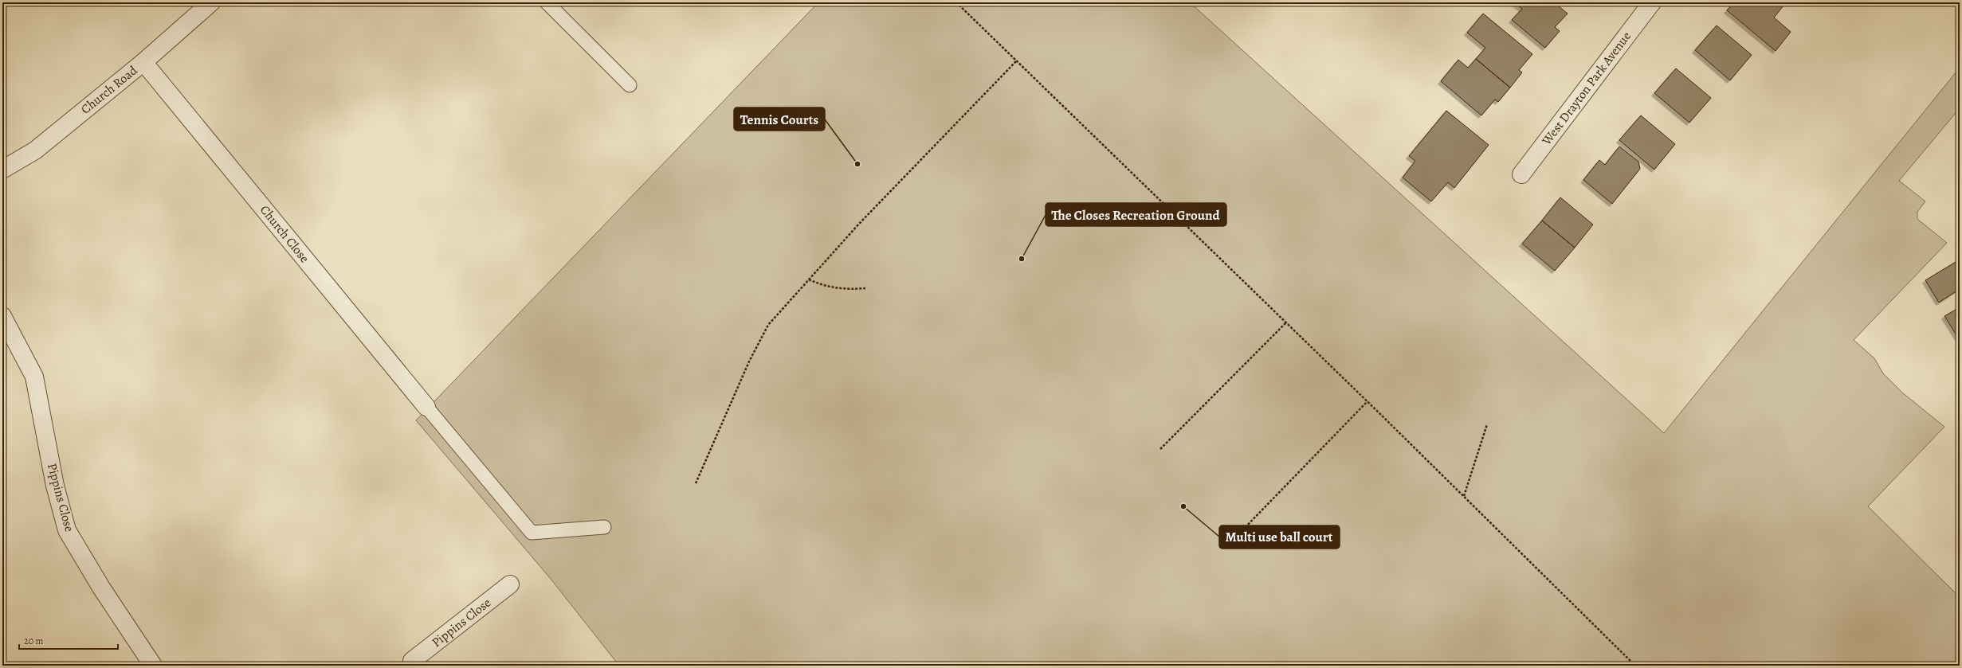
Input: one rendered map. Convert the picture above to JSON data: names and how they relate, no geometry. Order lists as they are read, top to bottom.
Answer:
{
  "streets": {
    "street": [
      "West Drayton Park Avenue",
      "Church Road",
      "Church Close",
      "Pippins Close"
    ]
  },
  "crossings": [
    ["Church Road", "Church Close"]
  ],
  "places": ["Tennis Courts", "The Closes Recreation Ground", "Multi use ball court"],
  "scale_bar": "20 m"
}
